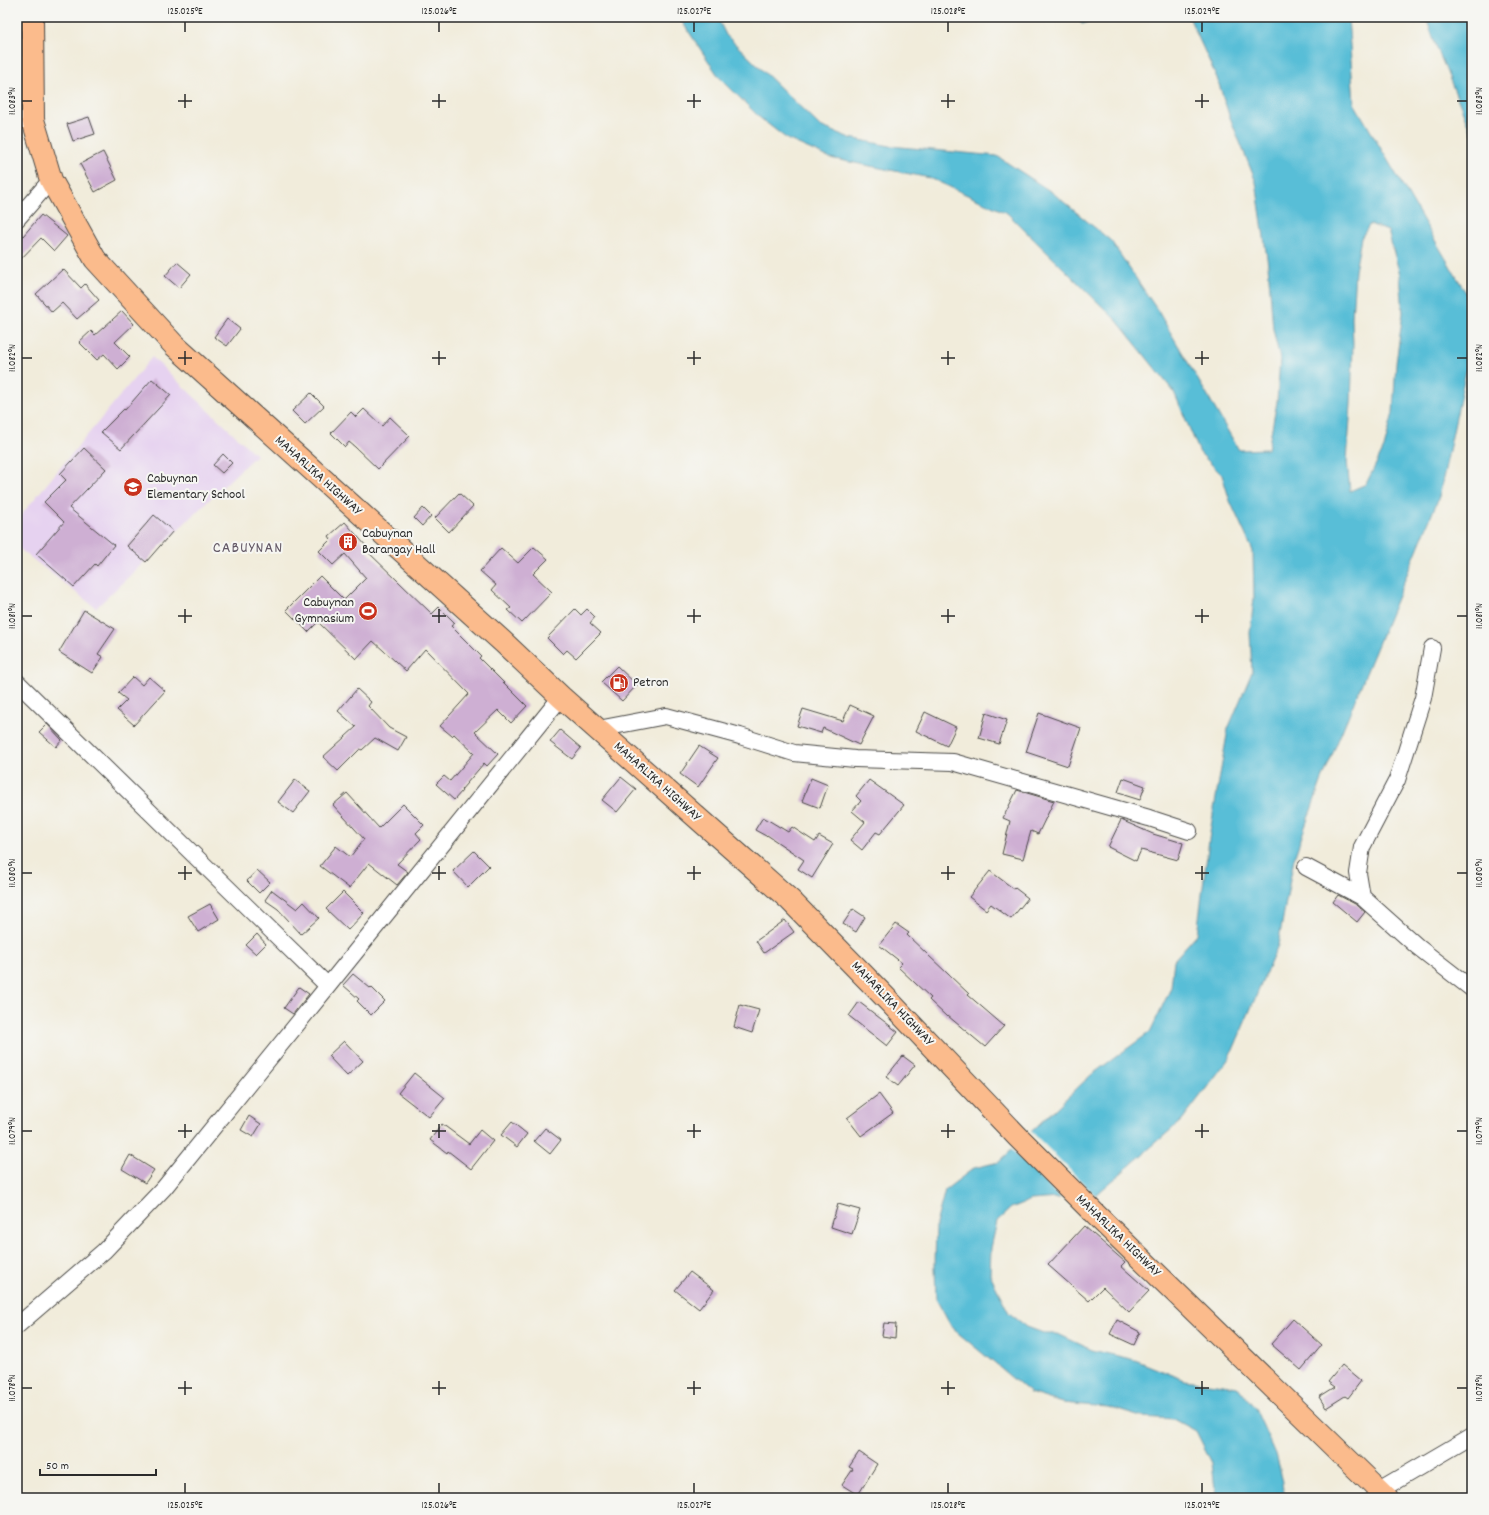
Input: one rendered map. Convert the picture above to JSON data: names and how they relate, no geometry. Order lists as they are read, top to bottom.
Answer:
{
  "streets": {
    "highway": ["MAHARLIKA HIGHWAY"]
  },
  "districts": ["CABUYNAN"],
  "places": {
    "school or university": ["Cabuynan Elementary School"],
    "building": ["Cabuynan Barangay Hall"],
    "sports": ["Cabuynan Gymnasium"],
    "fuel station": ["Petron"]
  },
  "scale_bar": "50 m",
  "coordinates": [
    "125.025°E",
    "125.026°E",
    "125.027°E",
    "125.028°E",
    "125.029°E",
    "11.083°N",
    "11.082°N",
    "11.081°N",
    "11.080°N",
    "11.079°N",
    "11.078°N"
  ]
}
